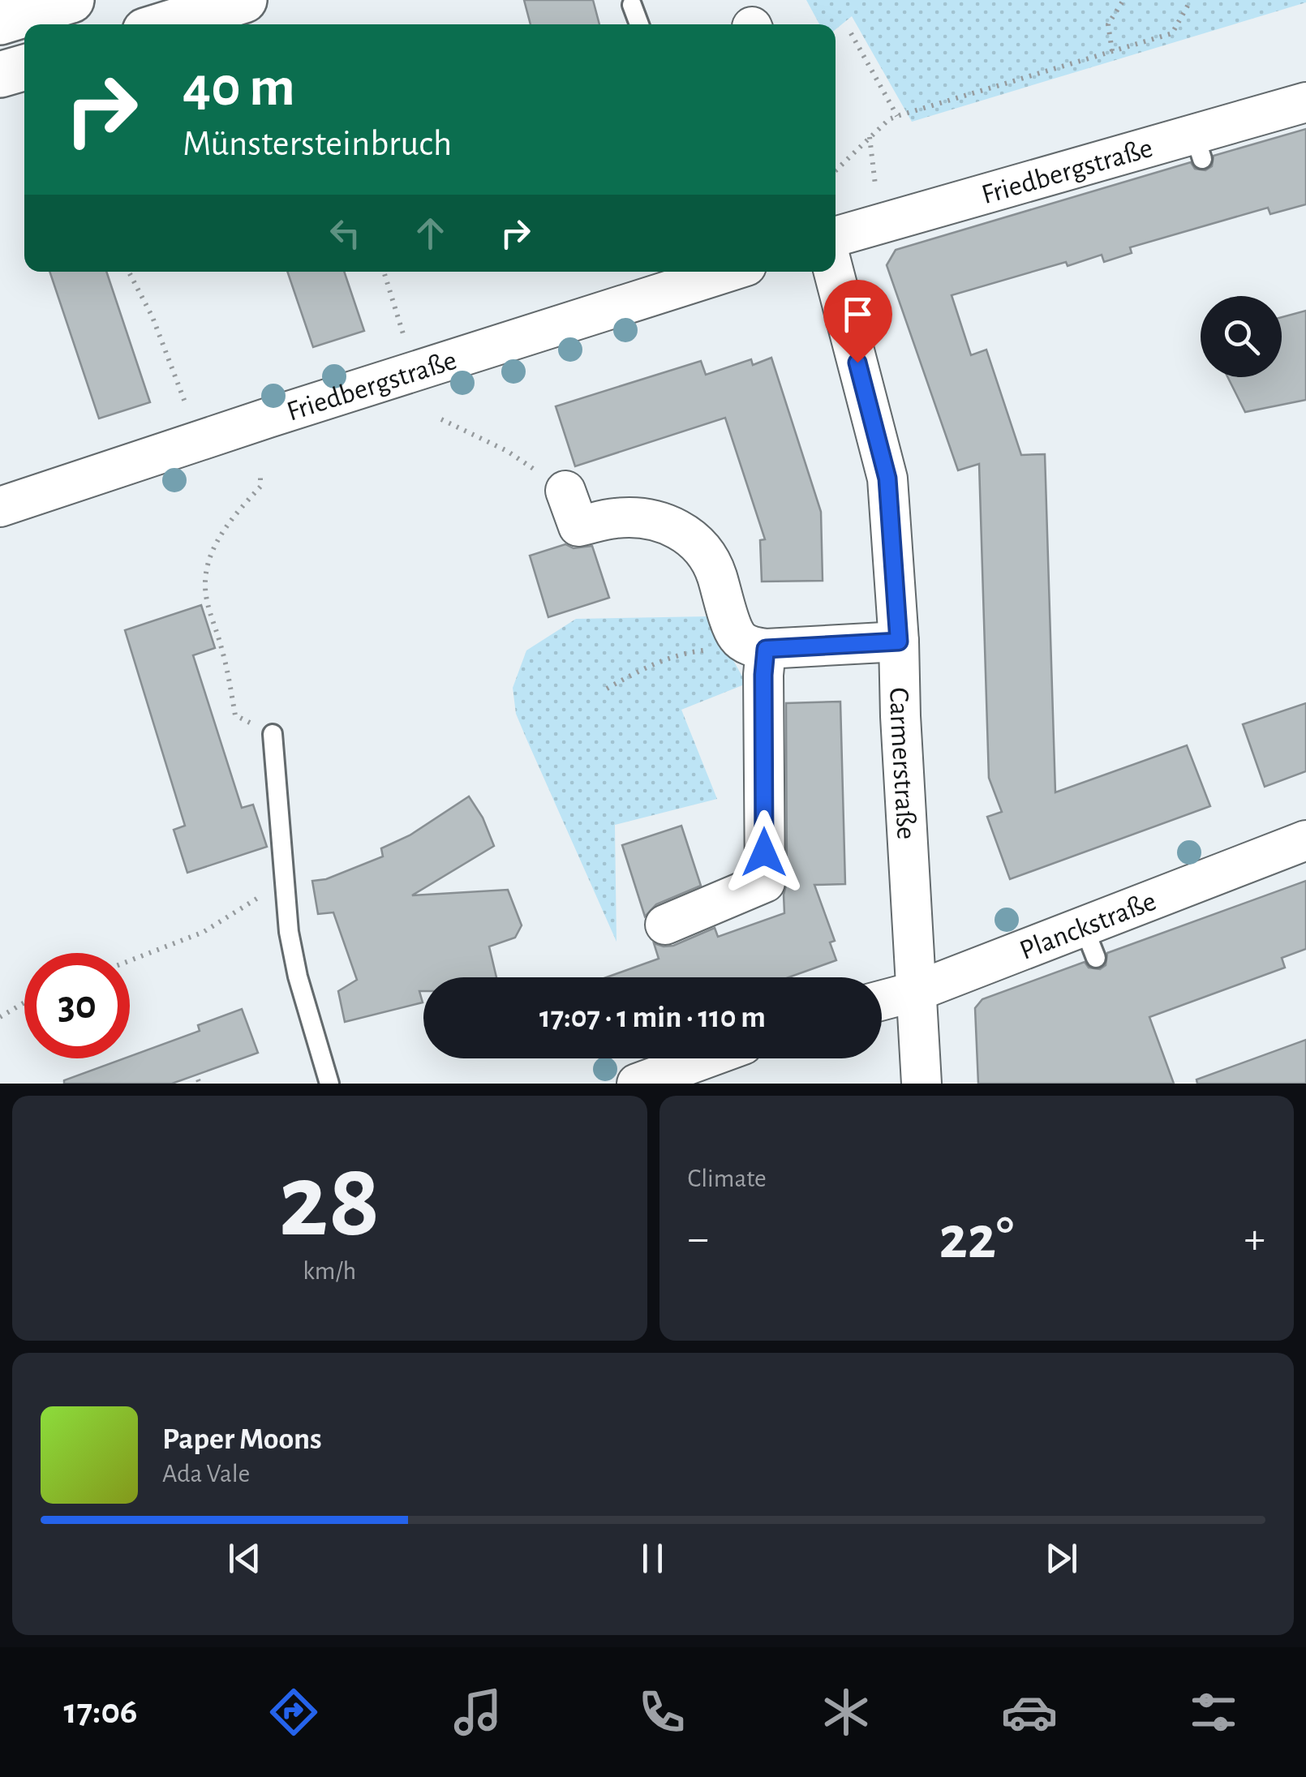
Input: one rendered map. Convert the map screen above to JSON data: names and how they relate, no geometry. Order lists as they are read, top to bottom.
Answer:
{
  "streets": {
    "street": ["Friedbergstraße", "Carmerstraße", "Planckstraße"]
  },
  "crossings": [
    ["Carmerstraße", "Planckstraße"]
  ],
  "page": {
    "turn": ["40 m", "Münstersteinbruch"],
    "limit": "30",
    "trip": "17:07 · 1 min · 110 m",
    "tile": [
      ["28", "km/h"],
      "Climate"
    ],
    "heat": ["−", "22°", "+"],
    "song": ["Paper Moons", "Ada Vale"],
    "tabs": "17:06"
  }
}
